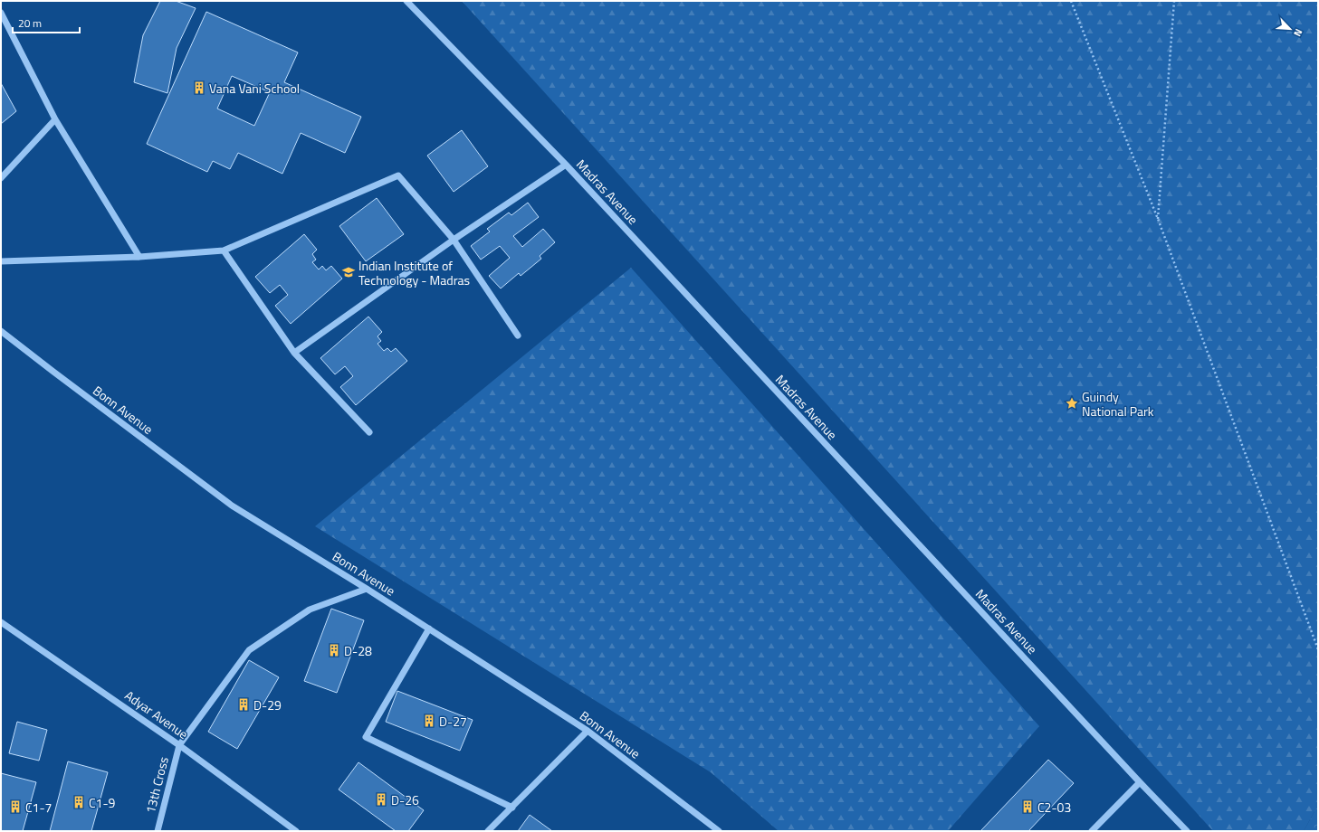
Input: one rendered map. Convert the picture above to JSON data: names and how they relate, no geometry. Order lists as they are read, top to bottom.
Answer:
{
  "streets": {
    "lane": [
      "Madras Avenue",
      "Bonn Avenue",
      "Adyar Avenue",
      "13th Cross"
    ]
  },
  "crossings": [
    ["Adyar Avenue", "13th Cross"]
  ],
  "places": {
    "building": [
      "Vana Vani School",
      "D-28",
      "D-29",
      "D-27",
      "D-26",
      "C1-9",
      "C1-7",
      "C2-03"
    ],
    "school or university": ["Indian Institute of Technology - Madras"],
    "place": ["Guindy National Park"]
  },
  "scale_bar": "20 m",
  "north": "bottom right"
}
